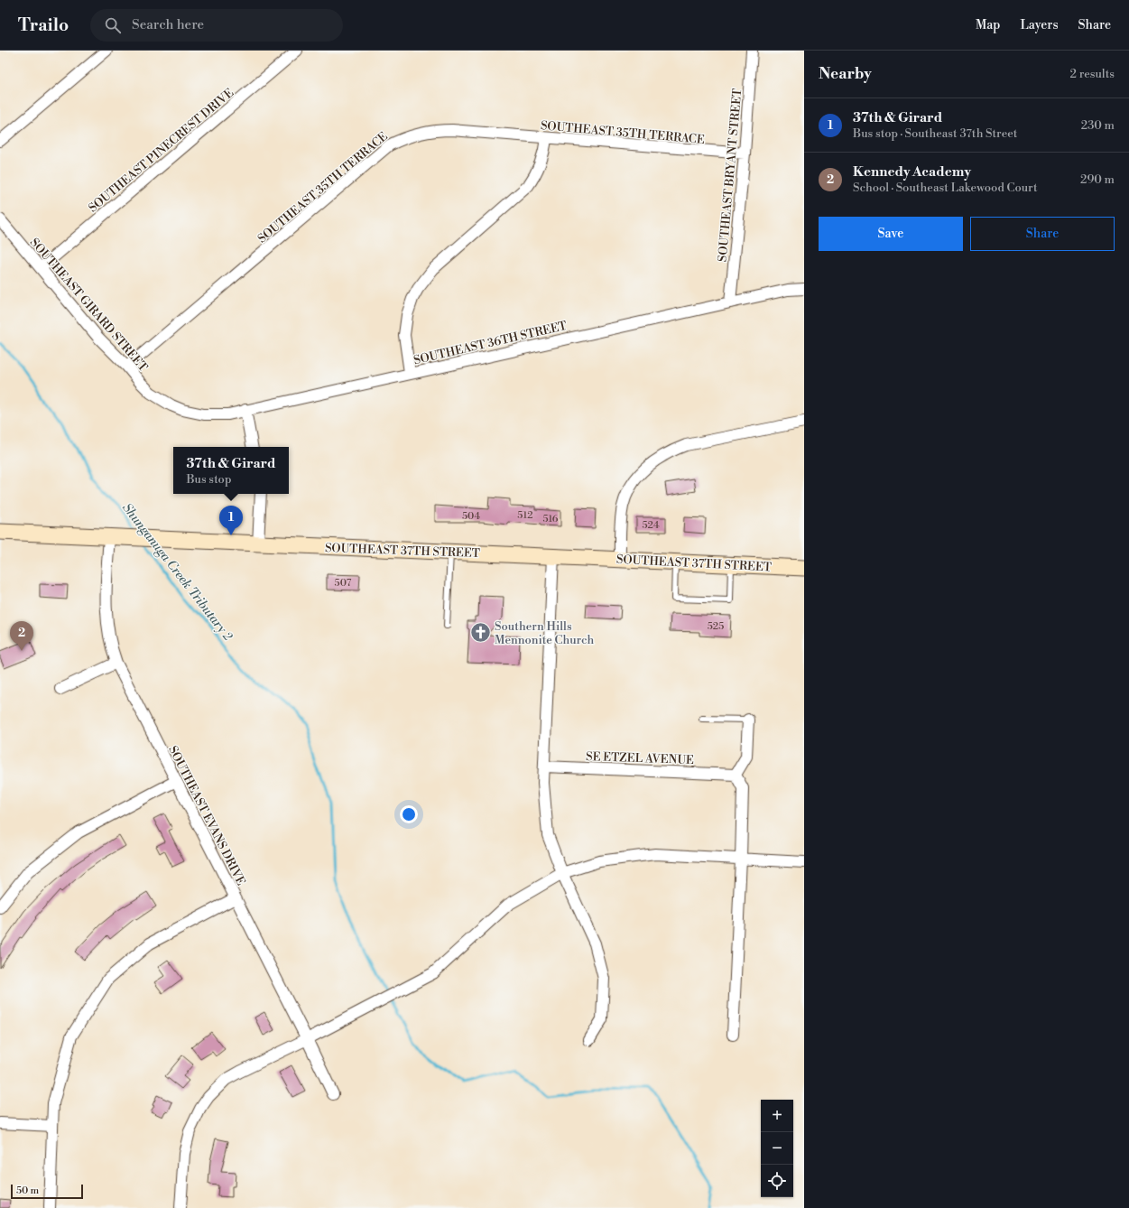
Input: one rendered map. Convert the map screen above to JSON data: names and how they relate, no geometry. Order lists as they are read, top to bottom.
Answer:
{
  "streets": {
    "main road": ["SOUTHEAST 37TH STREET"],
    "street": [
      "SOUTHEAST 35TH TERRACE",
      "SOUTHEAST PINECREST DRIVE",
      "SOUTHEAST BRYANT STREET",
      "SOUTHEAST GIRARD STREET",
      "SOUTHEAST 36TH STREET",
      "SE ETZEL AVENUE",
      "SOUTHEAST EVANS DRIVE"
    ]
  },
  "crossings": [
    ["SOUTHEAST 35TH TERRACE", "SOUTHEAST BRYANT STREET"],
    ["SOUTHEAST 35TH TERRACE", "SOUTHEAST GIRARD STREET"],
    ["SOUTHEAST PINECREST DRIVE", "SOUTHEAST GIRARD STREET"],
    ["SOUTHEAST BRYANT STREET", "SOUTHEAST 36TH STREET"],
    ["SOUTHEAST GIRARD STREET", "SOUTHEAST 36TH STREET"],
    ["SOUTHEAST 37TH STREET", "SOUTHEAST EVANS DRIVE"]
  ],
  "water": ["Shunganuga Creek Tributary 2"],
  "places": {
    "church": ["Southern Hills Mennonite Church"]
  },
  "house_numbers": [
    "512",
    "504",
    "516",
    "524",
    "507",
    "525"
  ],
  "scale_bar": "50 m",
  "page": {
    "header": "Trailo",
    "search": "Search here",
    "nav": ["Map", "Layers", "Share"],
    "heading": ["Nearby", "2 results"],
    "list": [
      {
        "mark": "1",
        "name": "37th & Girard",
        "note": "Bus stop · Southeast 37th Street",
        "value": "230 m"
      },
      {
        "mark": "2",
        "name": "Kennedy Academy",
        "note": "School · Southeast Lakewood Court",
        "value": "290 m"
      }
    ],
    "buttons": ["Save", "Share"],
    "popup": ["37th & Girard", "Bus stop"],
    "pins": ["1", "2"],
    "map_buttons": ["+", "−"],
    "scale": "50 m"
  }
}
